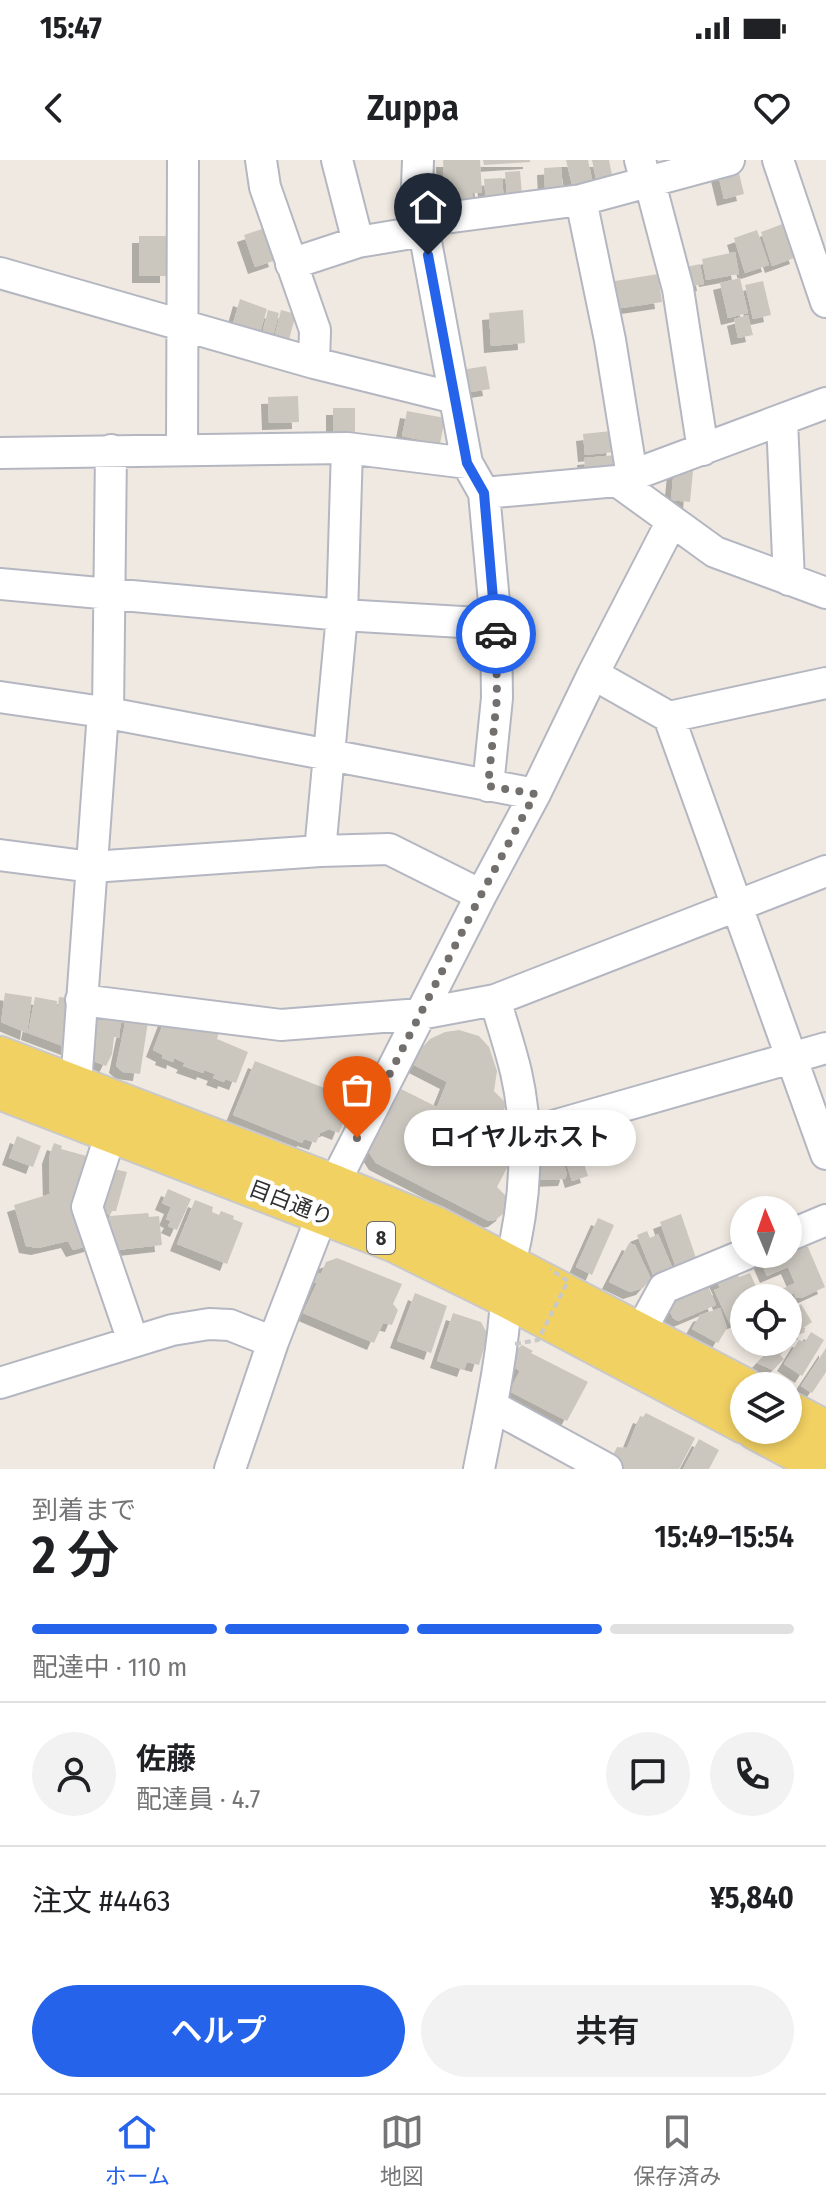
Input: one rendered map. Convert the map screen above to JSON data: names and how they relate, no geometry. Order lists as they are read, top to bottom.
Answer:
{
  "streets": {
    "main road": ["目白通り", "8"]
  },
  "places": ["ロイヤルホスト"],
  "north": "top",
  "page": {
    "status": "15:47",
    "header": "Zuppa",
    "bubble": "ロイヤルホスト",
    "heading": ["2 分", "到着まで", "15:49–15:54"],
    "panel": [
      "佐藤",
      "配達員 · 4.7",
      "注文 #4463",
      "¥5,840"
    ],
    "bar": "配達中 · 110 m",
    "buttons": ["ヘルプ", "共有"],
    "tabs": ["ホーム", "地図", "保存済み"]
  }
}
